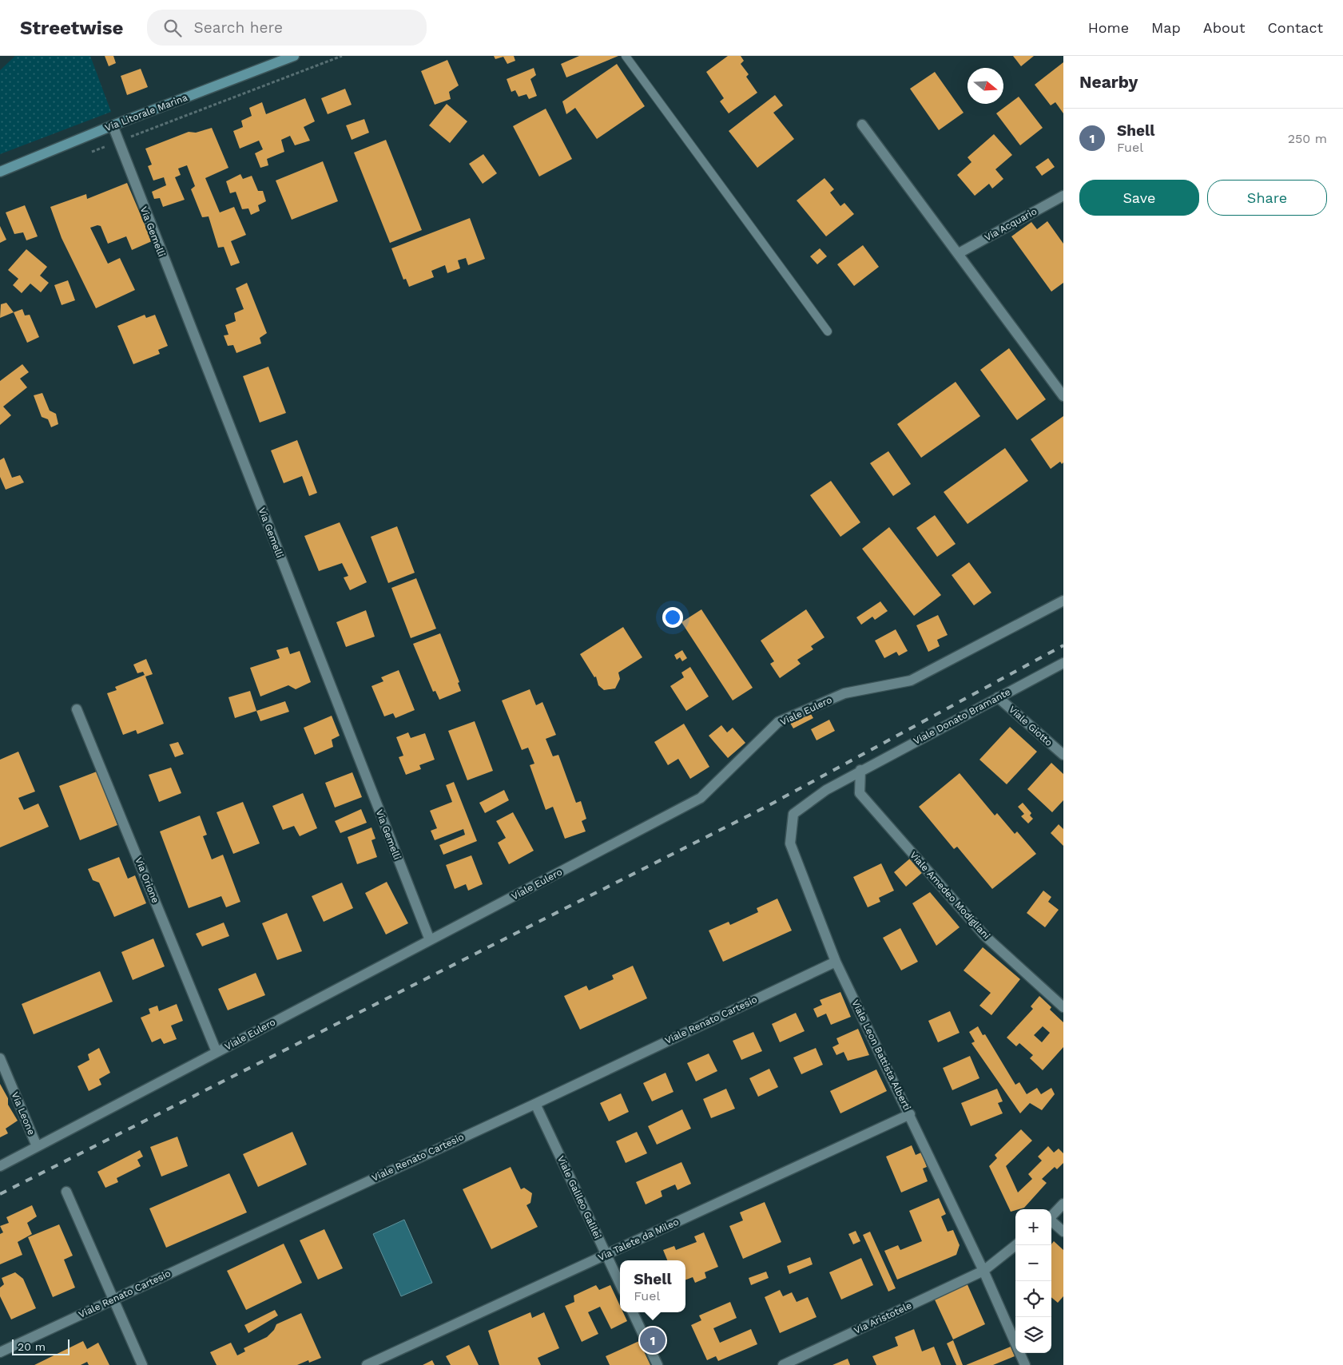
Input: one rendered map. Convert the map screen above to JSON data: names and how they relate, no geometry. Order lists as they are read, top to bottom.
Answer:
{
  "streets": {
    "street": [
      "Via Litorale Marina",
      "Via Acquario",
      "Via Gemelli",
      "Viale Eulero",
      "Viale Donato Bramante",
      "Viale Giotto",
      "Via Orione",
      "Viale Amedeo Modigliani",
      "Viale Renato Cartesio",
      "Viale Leon Battista Alberti",
      "Via Leone",
      "Viale Galileo Galilei",
      "Via Talete da Mileo",
      "Via Aristotele"
    ]
  },
  "crossings": [
    ["Via Litorale Marina", "Via Gemelli"],
    ["Via Gemelli", "Viale Eulero"],
    ["Viale Eulero", "Via Orione"],
    ["Viale Eulero", "Via Leone"],
    ["Viale Donato Bramante", "Viale Giotto"],
    ["Viale Donato Bramante", "Viale Amedeo Modigliani"],
    ["Viale Donato Bramante", "Viale Leon Battista Alberti"],
    ["Viale Amedeo Modigliani", "Viale Leon Battista Alberti"],
    ["Viale Renato Cartesio", "Viale Leon Battista Alberti"],
    ["Viale Renato Cartesio", "Viale Galileo Galilei"],
    ["Viale Leon Battista Alberti", "Via Talete da Mileo"],
    ["Viale Leon Battista Alberti", "Via Aristotele"],
    ["Viale Galileo Galilei", "Via Talete da Mileo"]
  ],
  "scale_bar": "20 m",
  "north": "right",
  "page": {
    "header": "Streetwise",
    "search": "Search here",
    "nav": [
      "Home",
      "Map",
      "About",
      "Contact"
    ],
    "heading": "Nearby",
    "list": [
      {
        "mark": "1",
        "name": "Shell",
        "note": "Fuel",
        "value": "250 m"
      }
    ],
    "buttons": ["Save", "Share"],
    "map_buttons": ["+", "−"],
    "popup": ["Shell", "Fuel"],
    "pins": "1",
    "scale": "20 m"
  }
}
